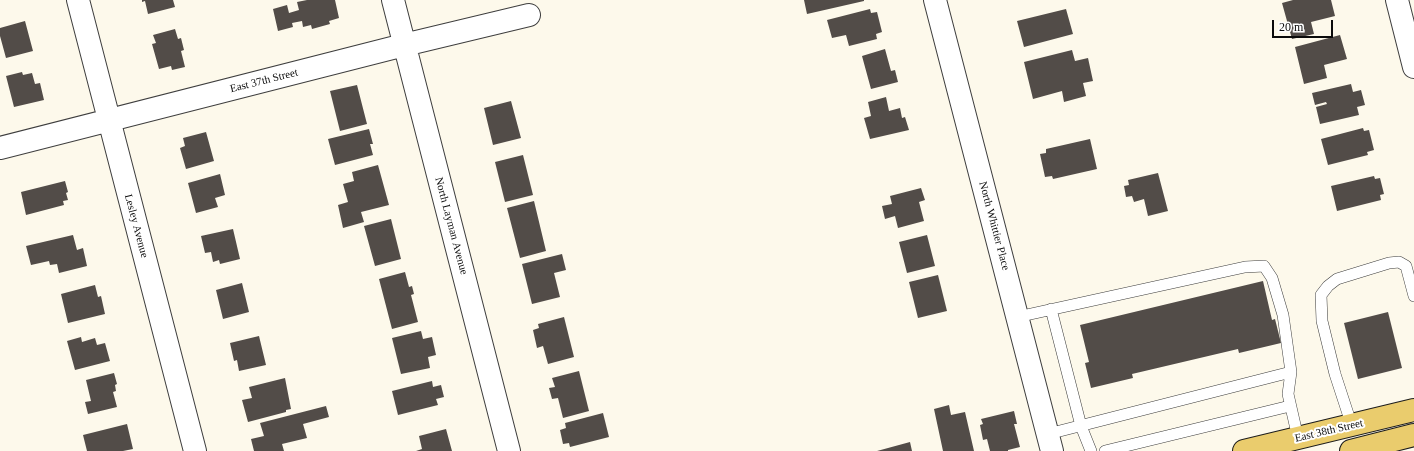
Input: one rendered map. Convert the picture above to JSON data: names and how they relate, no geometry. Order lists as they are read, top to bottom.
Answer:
{
  "streets": {
    "main road": ["East 38th Street"],
    "street": [
      "East 37th Street",
      "Lesley Avenue",
      "North Layman Avenue",
      "North Whittier Place"
    ]
  },
  "crossings": [
    ["East 37th Street", "Lesley Avenue"],
    ["East 37th Street", "North Layman Avenue"]
  ],
  "scale_bar": "20 m"
}
